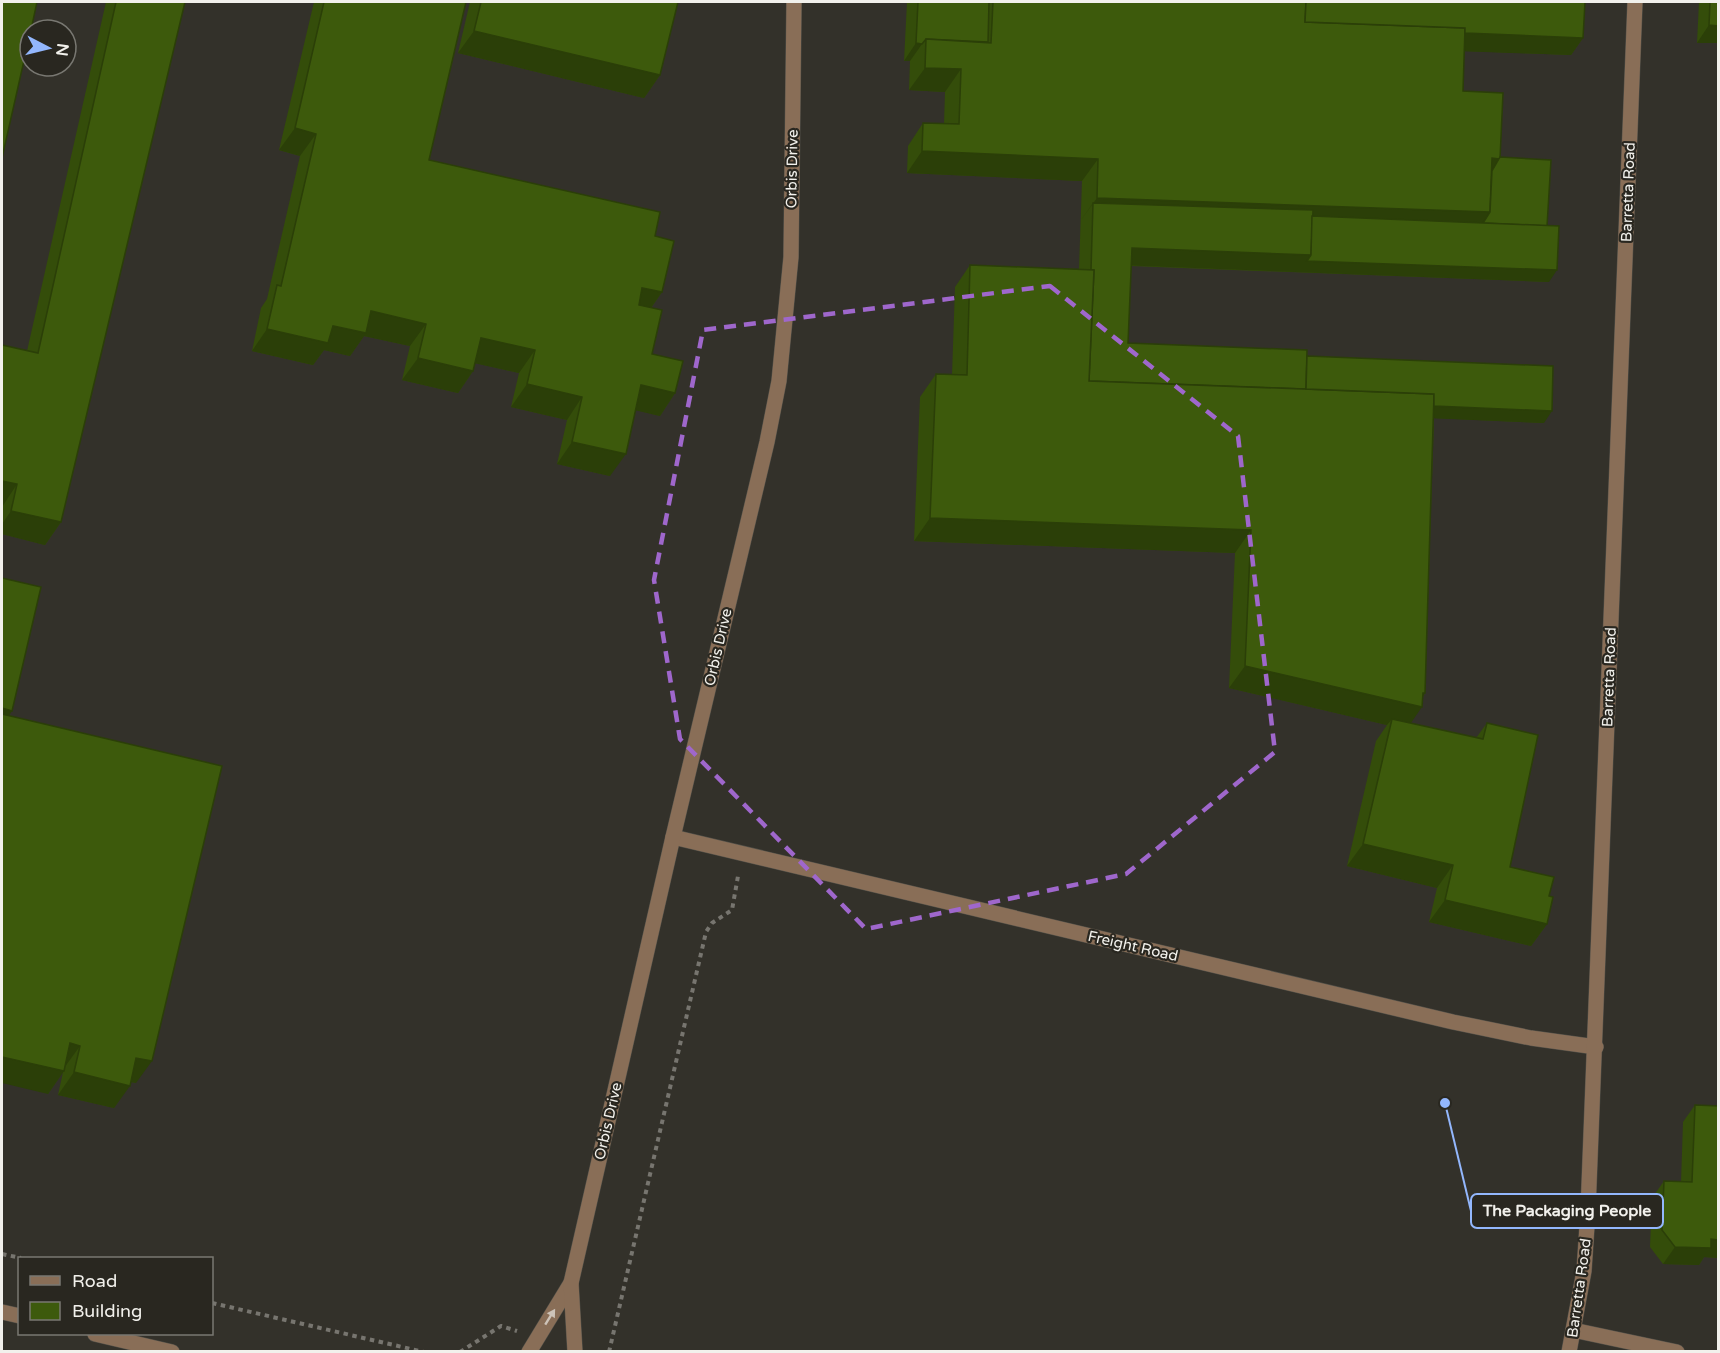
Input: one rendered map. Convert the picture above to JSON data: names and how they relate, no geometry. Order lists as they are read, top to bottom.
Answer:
{
  "streets": {
    "street": ["Orbis Drive", "Barretta Road", "Freight Road"]
  },
  "crossings": [
    ["Orbis Drive", "Freight Road"],
    ["Barretta Road", "Freight Road"]
  ],
  "places": ["The Packaging People"],
  "legend": ["Road", "Building"],
  "north": "right"
}
